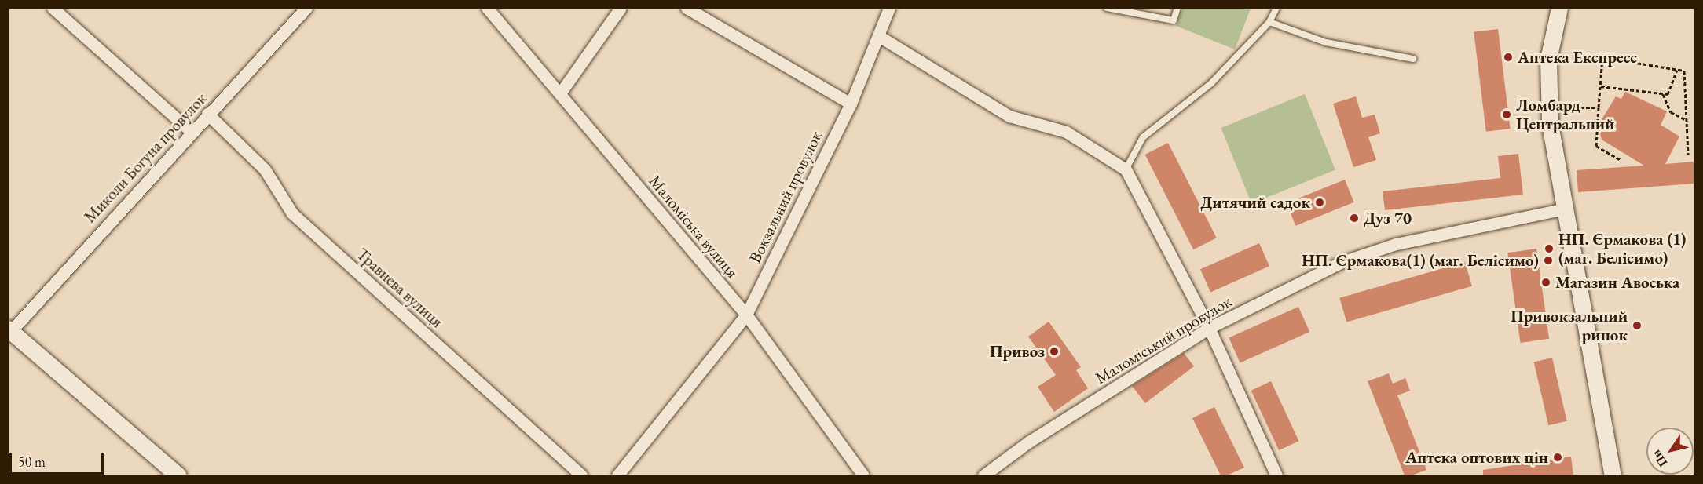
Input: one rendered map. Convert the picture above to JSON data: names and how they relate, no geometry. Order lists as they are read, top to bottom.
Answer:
{
  "streets": {
    "street": [
      "Миколи Богуна провулок",
      "Вокзальний провулок",
      "Маломіська вулиця",
      "Травнева вулиця",
      "Маломіський провулок"
    ]
  },
  "crossings": [
    ["Миколи Богуна провулок", "Травнева вулиця"],
    ["Вокзальний провулок", "Маломіська вулиця"]
  ],
  "places": [
    "Аптека Експресс",
    "Ломбард Центральний",
    "Дитячий садок",
    "Дуз 70",
    "НП. Єрмакова (1) (маг. Белісимо)",
    "НП. Єрмакова(1) (маг. Белісимо)",
    "Магазин Авоська",
    "Привокзальний ринок",
    "Привоз",
    "Аптека оптових цін"
  ],
  "scale_bar": "50 m",
  "north": "bottom left"
}
